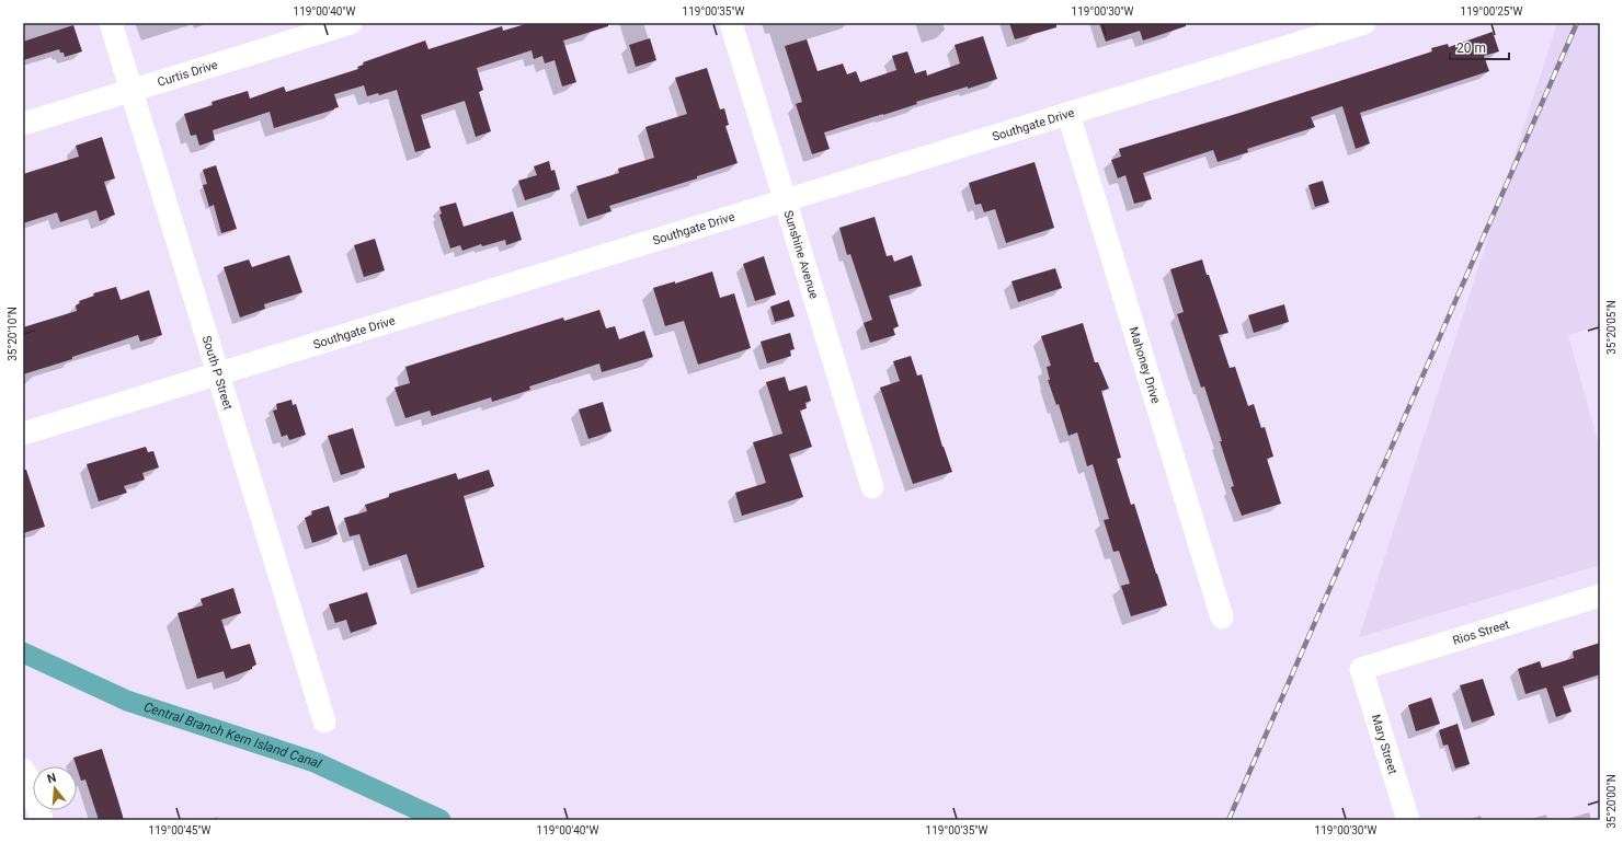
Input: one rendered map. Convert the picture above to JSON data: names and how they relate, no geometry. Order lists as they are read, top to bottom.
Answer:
{
  "streets": {
    "street": [
      "Curtis Drive",
      "Southgate Drive",
      "Sunshine Avenue",
      "Mahoney Drive",
      "South P Street",
      "Rios Street",
      "Mary Street"
    ]
  },
  "crossings": [
    ["Curtis Drive", "South P Street"],
    ["Southgate Drive", "Sunshine Avenue"],
    ["Southgate Drive", "Mahoney Drive"],
    ["Southgate Drive", "South P Street"],
    ["Rios Street", "Mary Street"]
  ],
  "water": ["Central Branch Kern Island Canal"],
  "scale_bar": "20 m",
  "north": "top",
  "coordinates": [
    "119°00'40\"W",
    "119°00'35\"W",
    "119°00'30\"W",
    "119°00'25\"W",
    "35°20'05\"N",
    "35°20'10\"N",
    "35°20'00\"N",
    "119°00'45\"W"
  ]
}
